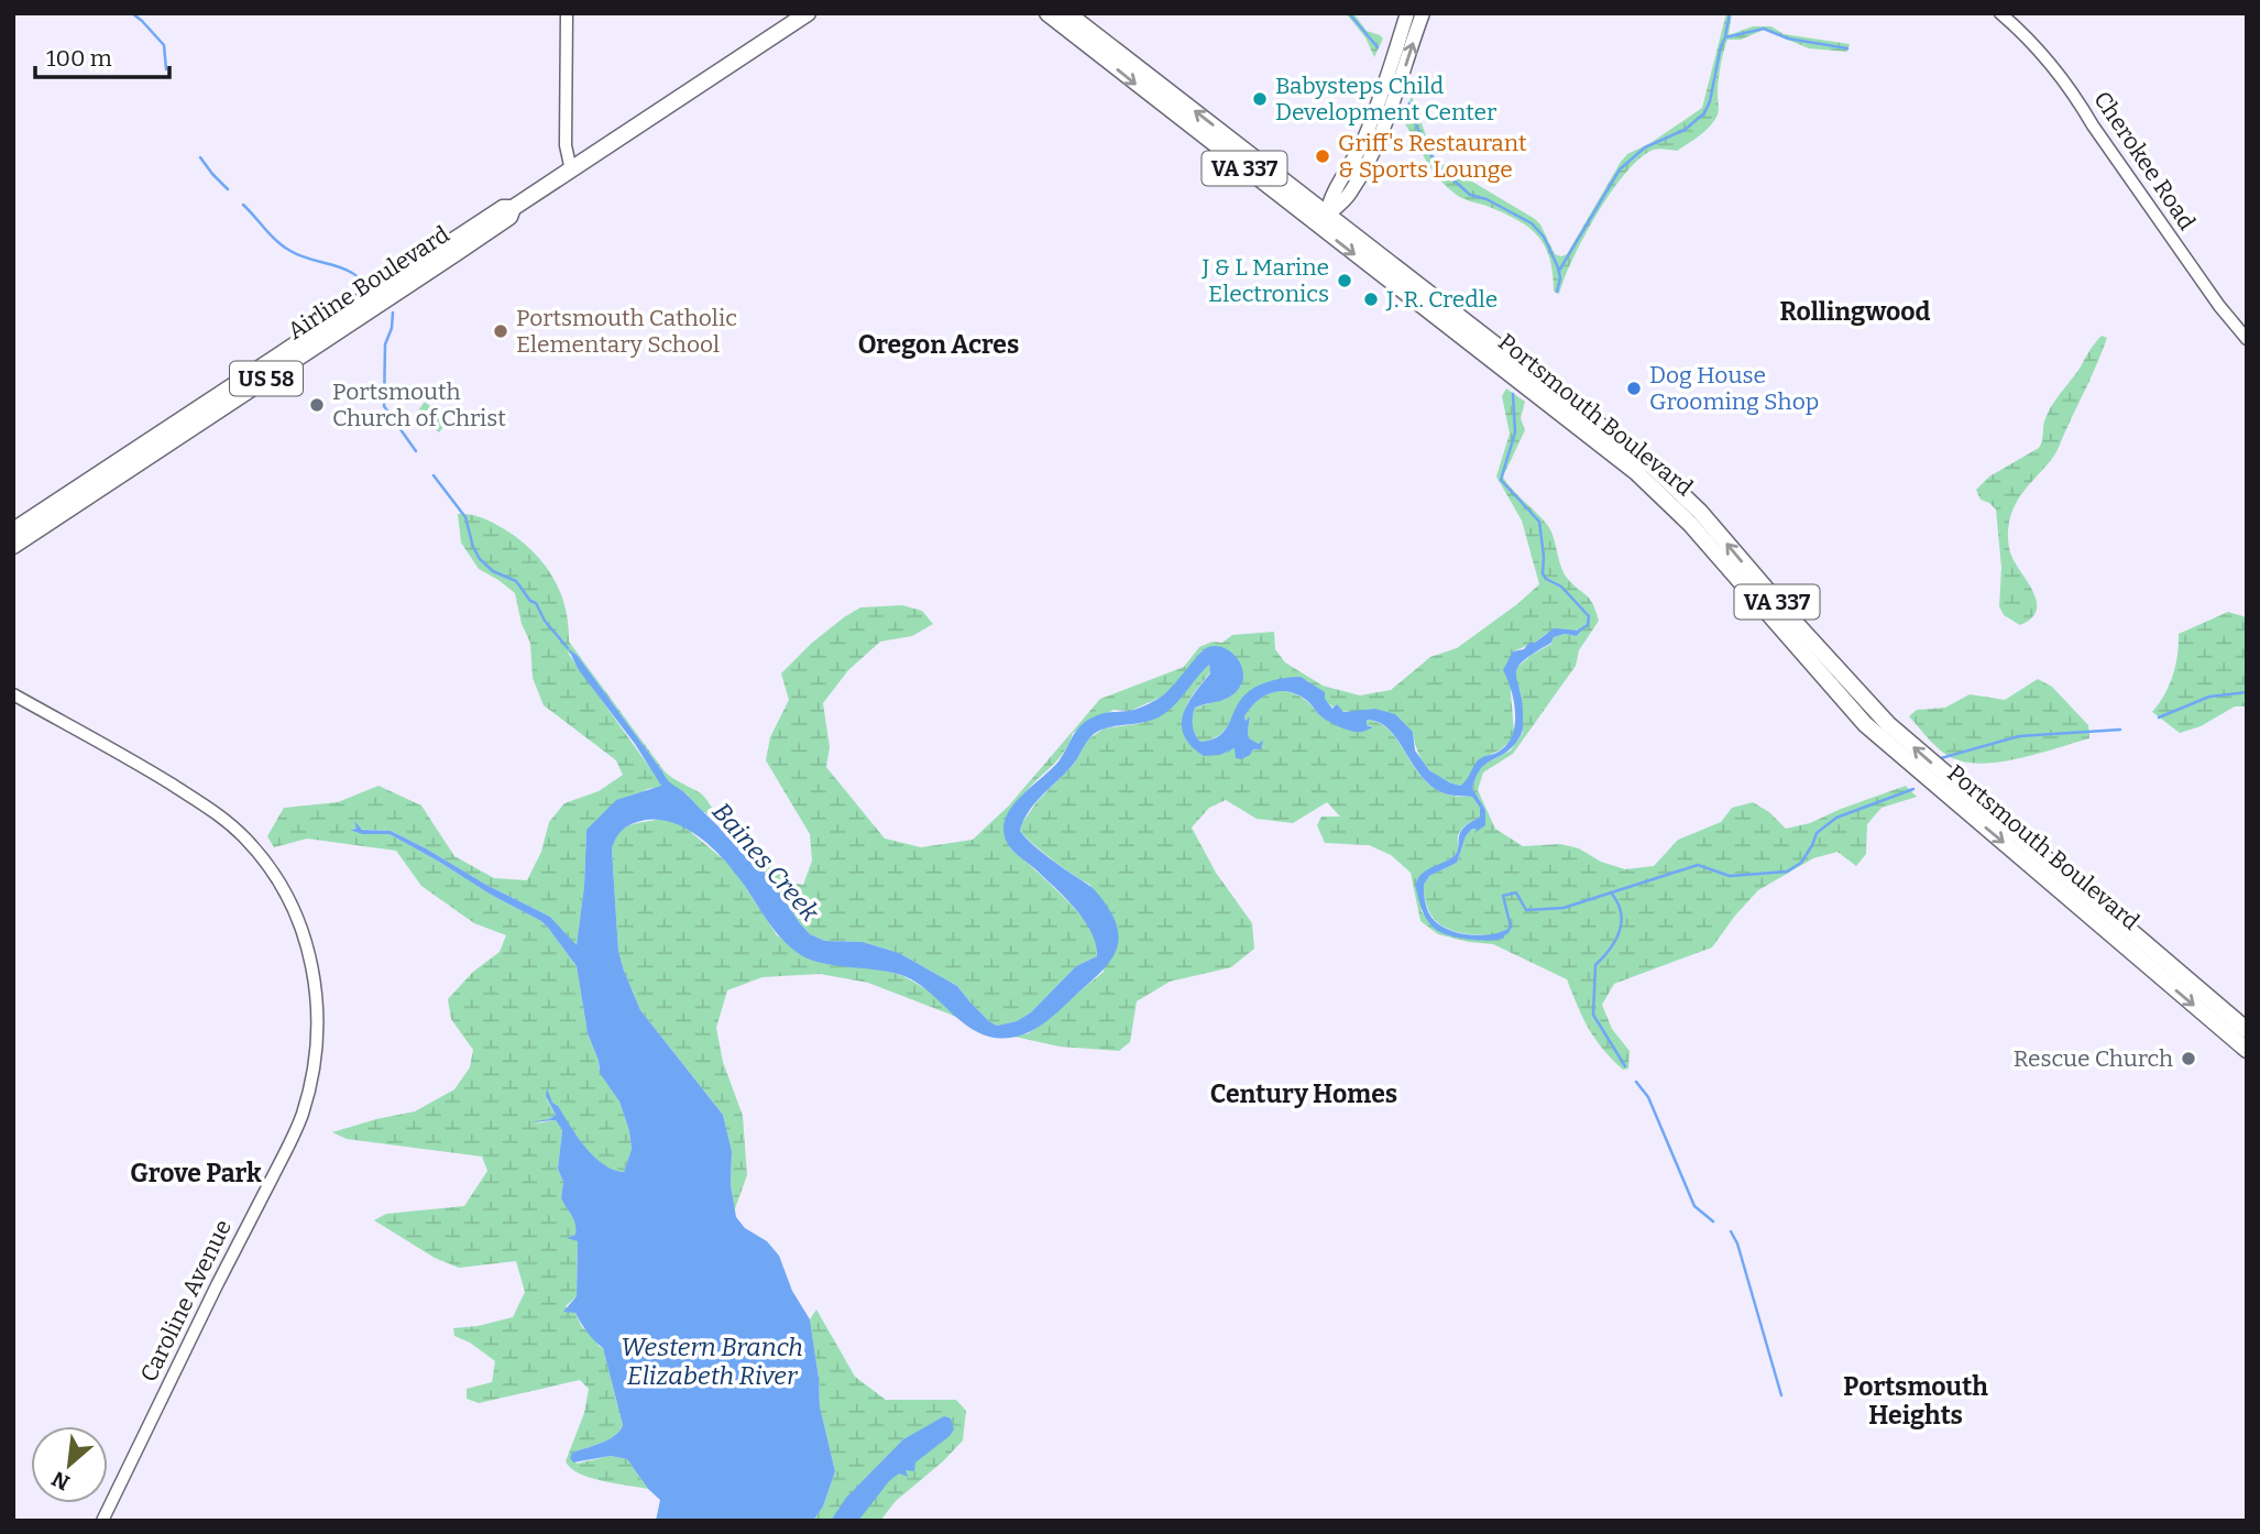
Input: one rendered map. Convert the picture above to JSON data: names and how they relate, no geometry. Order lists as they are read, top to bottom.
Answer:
{
  "streets": {
    "main road": [
      "VA 337",
      "Airline Boulevard",
      "US 58",
      "Portsmouth Boulevard"
    ],
    "street": ["Cherokee Road", "Caroline Avenue"]
  },
  "districts": [
    "Rollingwood",
    "Oregon Acres",
    "Century Homes",
    "Grove Park",
    "Portsmouth Heights"
  ],
  "water": ["Baines Creek", "Western Branch Elizabeth River"],
  "places": [
    "Babysteps Child Development Center",
    "Griff's Restaurant & Sports Lounge",
    "J & L Marine Electronics",
    "J. R. Credle",
    "Portsmouth Catholic Elementary School",
    "Dog House Grooming Shop",
    "Portsmouth Church of Christ",
    "Rescue Church"
  ],
  "scale_bar": "100 m",
  "north": "bottom left"
}
